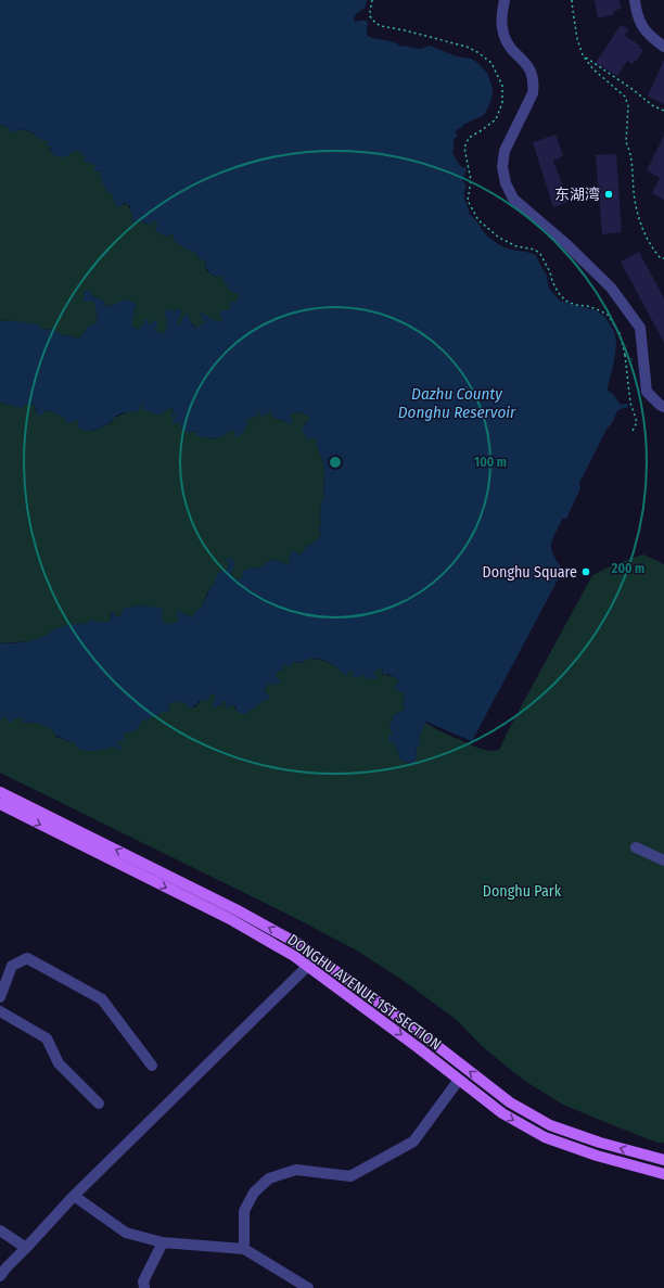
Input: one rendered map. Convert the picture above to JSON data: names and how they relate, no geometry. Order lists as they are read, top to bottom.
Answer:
{
  "streets": {
    "main road": ["DONGHU AVENUE 1ST SECTION"]
  },
  "water": ["Dazhu County Donghu Reservoir"],
  "parks": ["Donghu Park"],
  "places": ["东湖湾", "Donghu Square"],
  "rings": ["100 m", "200 m"]
}
